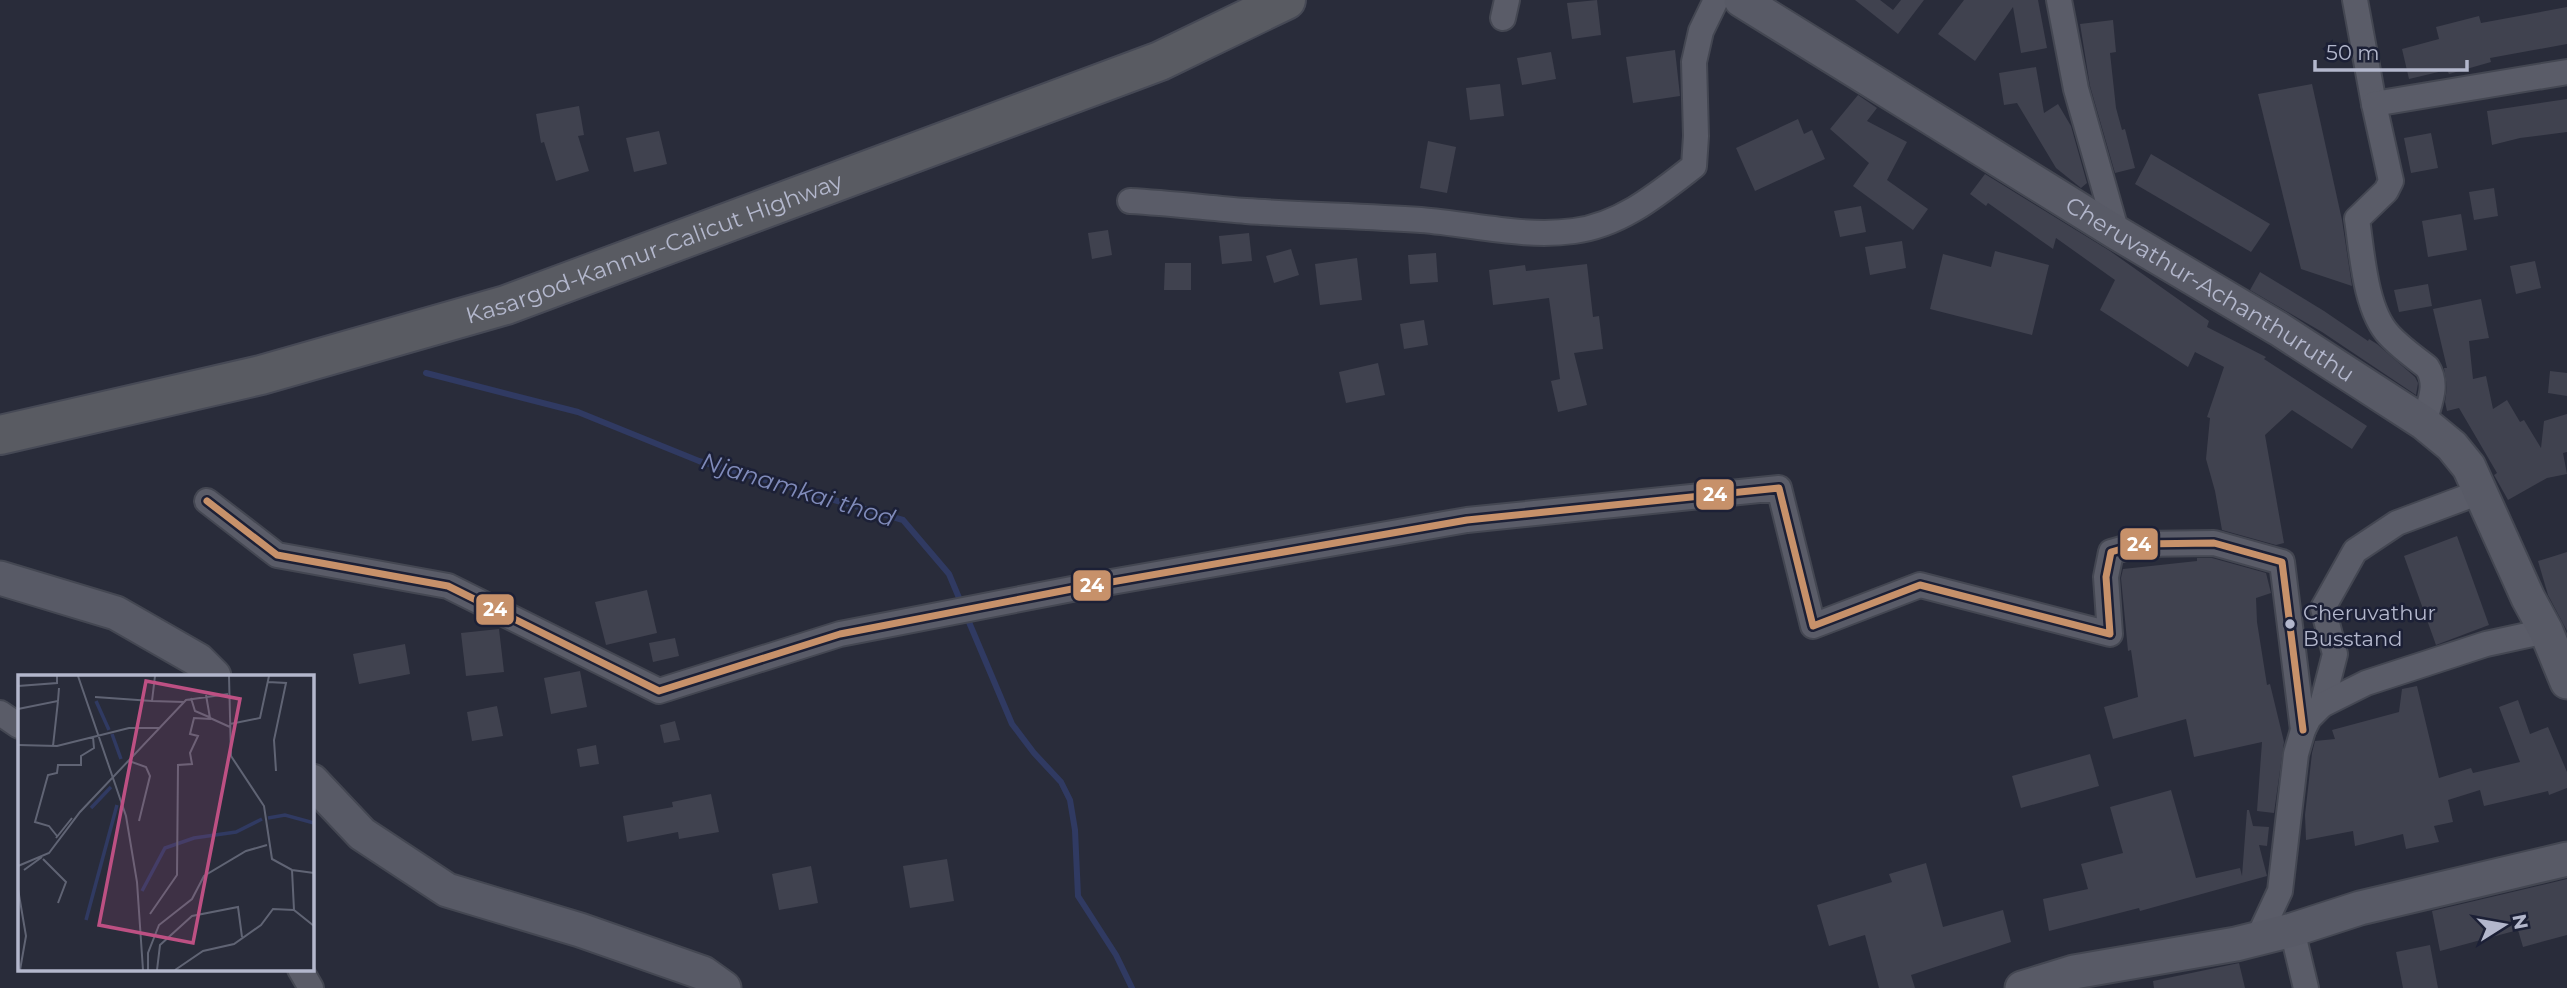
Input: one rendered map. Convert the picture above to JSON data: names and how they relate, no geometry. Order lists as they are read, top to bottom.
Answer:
{
  "streets": {
    "highway": ["Kasargod-Kannur-Calicut Highway"],
    "main road": ["Cheruvathur-Achanthuruthu"]
  },
  "water": ["Njanamkai thod"],
  "places": ["Cheruvathur Busstand"],
  "lines": ["transit line 24"],
  "scale_bar": "50 m",
  "north": "right"
}
